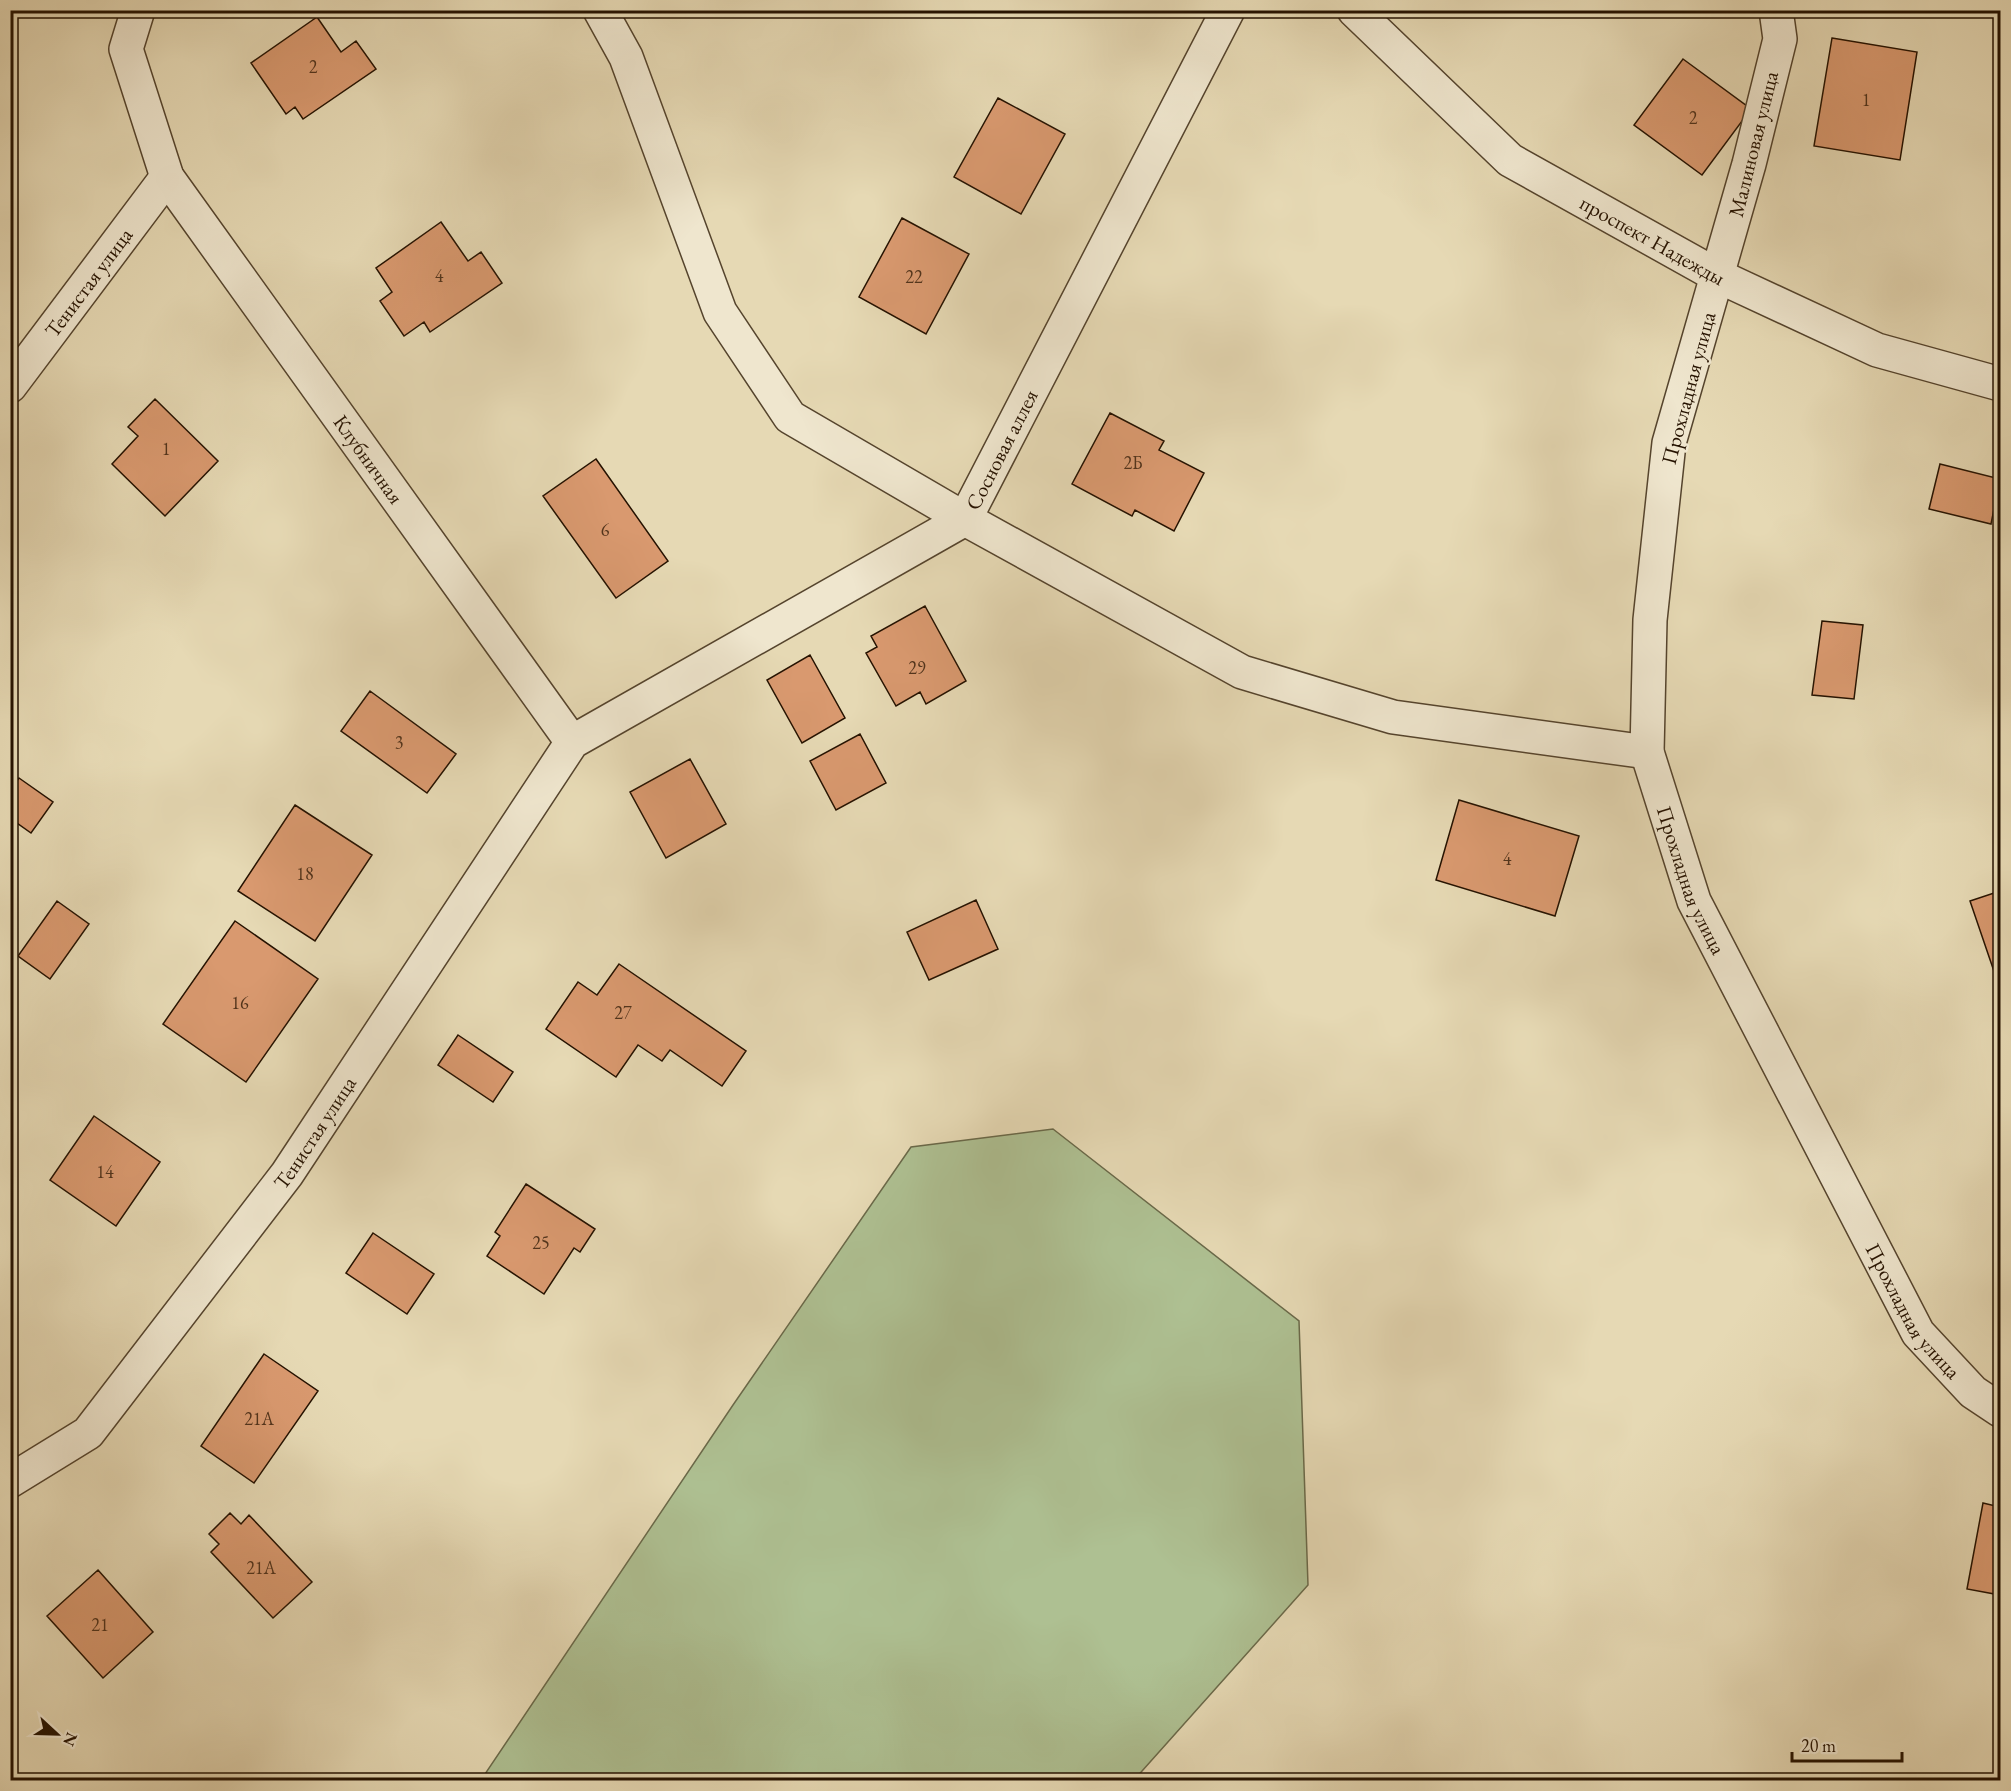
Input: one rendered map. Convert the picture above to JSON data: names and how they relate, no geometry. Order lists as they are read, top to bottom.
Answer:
{
  "streets": {
    "street": [
      "Малиновая улица",
      "проспект Надежды",
      "Тенистая улица",
      "Прохладная улица",
      "Сосновая аллея",
      "Клубничная"
    ]
  },
  "crossings": [
    ["Малиновая улица", "проспект Надежды"],
    ["Малиновая улица", "Прохладная улица"],
    ["проспект Надежды", "Прохладная улица"],
    ["Тенистая улица", "Сосновая аллея"],
    ["Тенистая улица", "Клубничная"],
    ["Сосновая аллея", "Клубничная"]
  ],
  "house_numbers": [
    "2",
    "1",
    "2",
    "4",
    "22",
    "1",
    "2Б",
    "6",
    "29",
    "3",
    "4",
    "18",
    "16",
    "27",
    "14",
    "25",
    "21А",
    "21А",
    "21"
  ],
  "scale_bar": "20 m",
  "north": "right"
}
